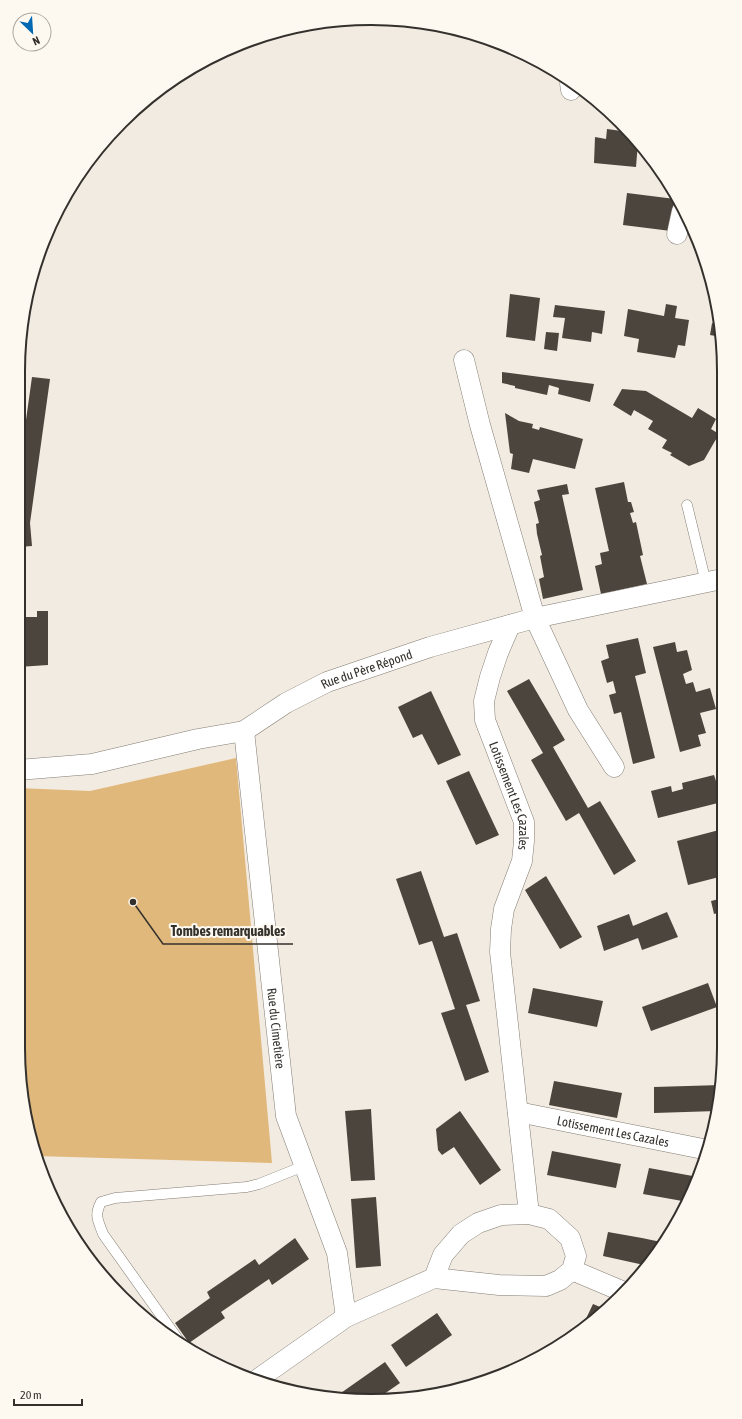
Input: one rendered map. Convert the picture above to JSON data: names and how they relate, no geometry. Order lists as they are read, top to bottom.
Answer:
{
  "streets": {
    "street": ["Rue du Père Répond", "Lotissement Les Cazales", "Rue du Cimetière"]
  },
  "crossings": [
    ["Rue du Père Répond", "Lotissement Les Cazales"],
    ["Rue du Père Répond", "Rue du Cimetière"]
  ],
  "places": ["Tombes remarquables"],
  "scale_bar": "20 m",
  "north": "bottom right"
}
